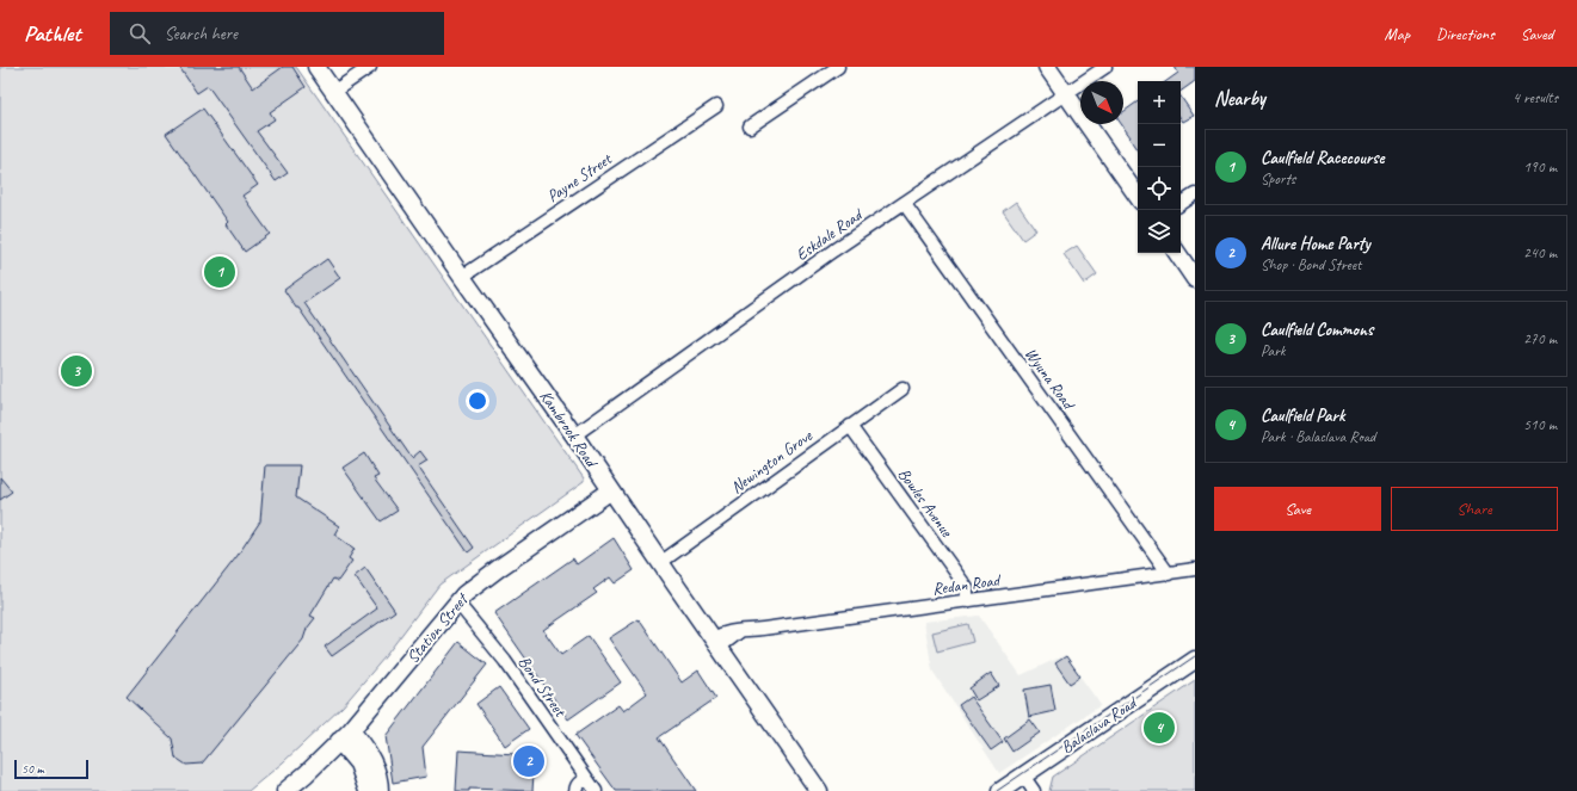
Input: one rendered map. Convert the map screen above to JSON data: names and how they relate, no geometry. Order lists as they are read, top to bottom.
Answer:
{
  "streets": {
    "street": [
      "Payne Street",
      "Eskdale Road",
      "Wyuna Road",
      "Kambrook Road",
      "Newington Grove",
      "Bowles Avenue",
      "Redan Road",
      "Station Street",
      "Bond Street",
      "Balaclava Road"
    ]
  },
  "crossings": [
    ["Payne Street", "Kambrook Road"],
    ["Eskdale Road", "Wyuna Road"],
    ["Eskdale Road", "Kambrook Road"],
    ["Wyuna Road", "Redan Road"],
    ["Kambrook Road", "Newington Grove"],
    ["Kambrook Road", "Redan Road"],
    ["Kambrook Road", "Station Street"],
    ["Newington Grove", "Bowles Avenue"],
    ["Bowles Avenue", "Redan Road"],
    ["Station Street", "Bond Street"]
  ],
  "scale_bar": "50 m",
  "north": "bottom right",
  "page": {
    "header": "Pathlet",
    "search": "Search here",
    "nav": ["Map", "Directions", "Saved"],
    "heading": ["Nearby", "4 results"],
    "map_buttons": ["+", "−"],
    "list": [
      {
        "mark": "1",
        "name": "Caulfield Racecourse",
        "note": "Sports",
        "value": "190 m"
      },
      {
        "mark": "2",
        "name": "Allure Home Party",
        "note": "Shop · Bond Street",
        "value": "240 m"
      },
      {
        "mark": "3",
        "name": "Caulfield Commons",
        "note": "Park",
        "value": "270 m"
      },
      {
        "mark": "4",
        "name": "Caulfield Park",
        "note": "Park · Balaclava Road",
        "value": "510 m"
      }
    ],
    "pins": [
      "1",
      "3",
      "4",
      "2"
    ],
    "buttons": ["Save", "Share"],
    "scale": "50 m"
  }
}
